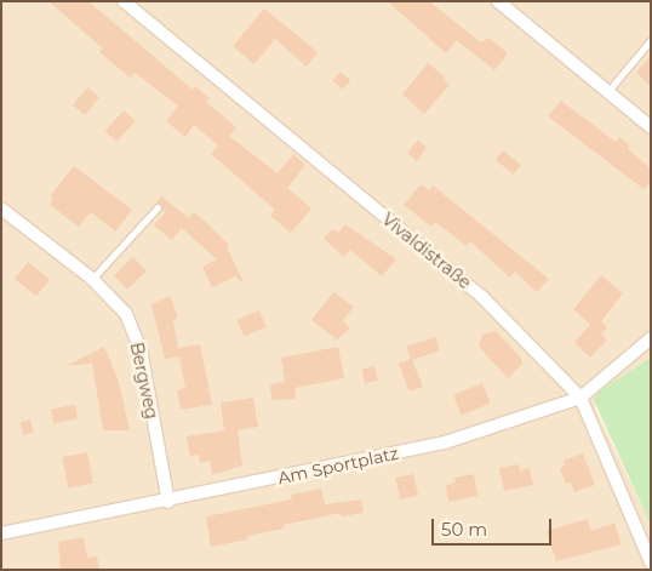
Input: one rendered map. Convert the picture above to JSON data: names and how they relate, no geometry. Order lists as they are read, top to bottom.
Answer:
{
  "streets": {
    "street": ["Vivaldistraße", "Bergweg", "Am Sportplatz"]
  },
  "crossings": [
    ["Vivaldistraße", "Am Sportplatz"],
    ["Bergweg", "Am Sportplatz"]
  ],
  "scale_bar": "50 m"
}
